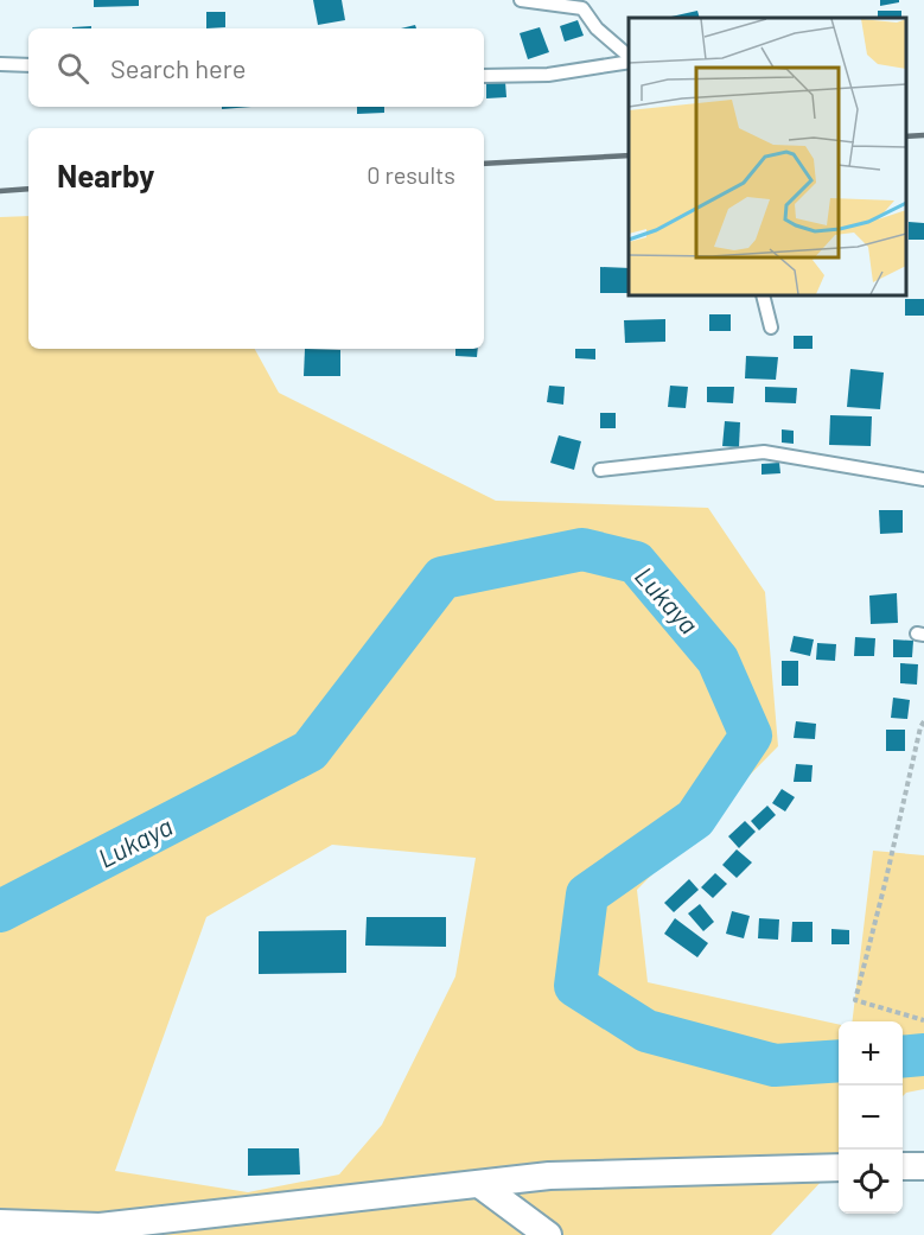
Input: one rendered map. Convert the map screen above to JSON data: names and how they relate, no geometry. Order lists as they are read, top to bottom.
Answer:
{
  "water": ["Lukaya"],
  "page": {
    "search": "Search here",
    "heading": ["Nearby", "0 results"],
    "map_buttons": ["+", "−"]
  }
}
